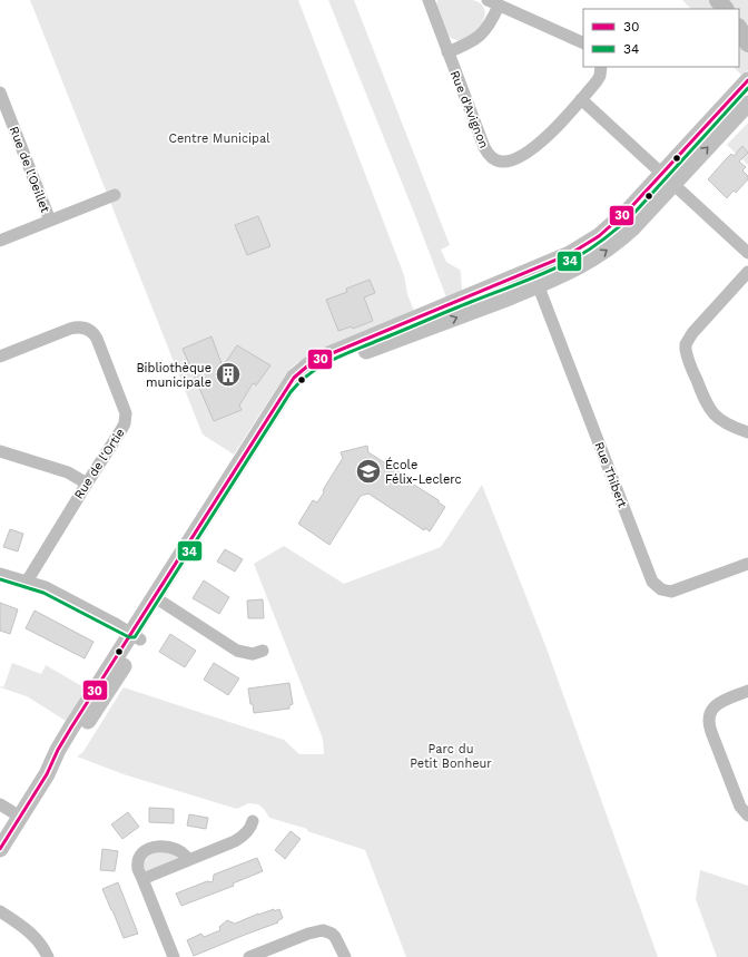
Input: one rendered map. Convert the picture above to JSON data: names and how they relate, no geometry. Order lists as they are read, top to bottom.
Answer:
{
  "streets": {
    "street": [
      "Rue d'Avignon",
      "Rue de l'Oeillet",
      "Rue de l'Ortie",
      "Rue Thibert"
    ]
  },
  "parks": ["Centre Municipal", "Parc du Petit Bonheur"],
  "places": {
    "building": ["Bibliothèque municipale"],
    "school or university": ["École Félix-Leclerc"]
  },
  "lines": ["transit line 30", "transit line 34"],
  "legend": ["30", "34"]
}
